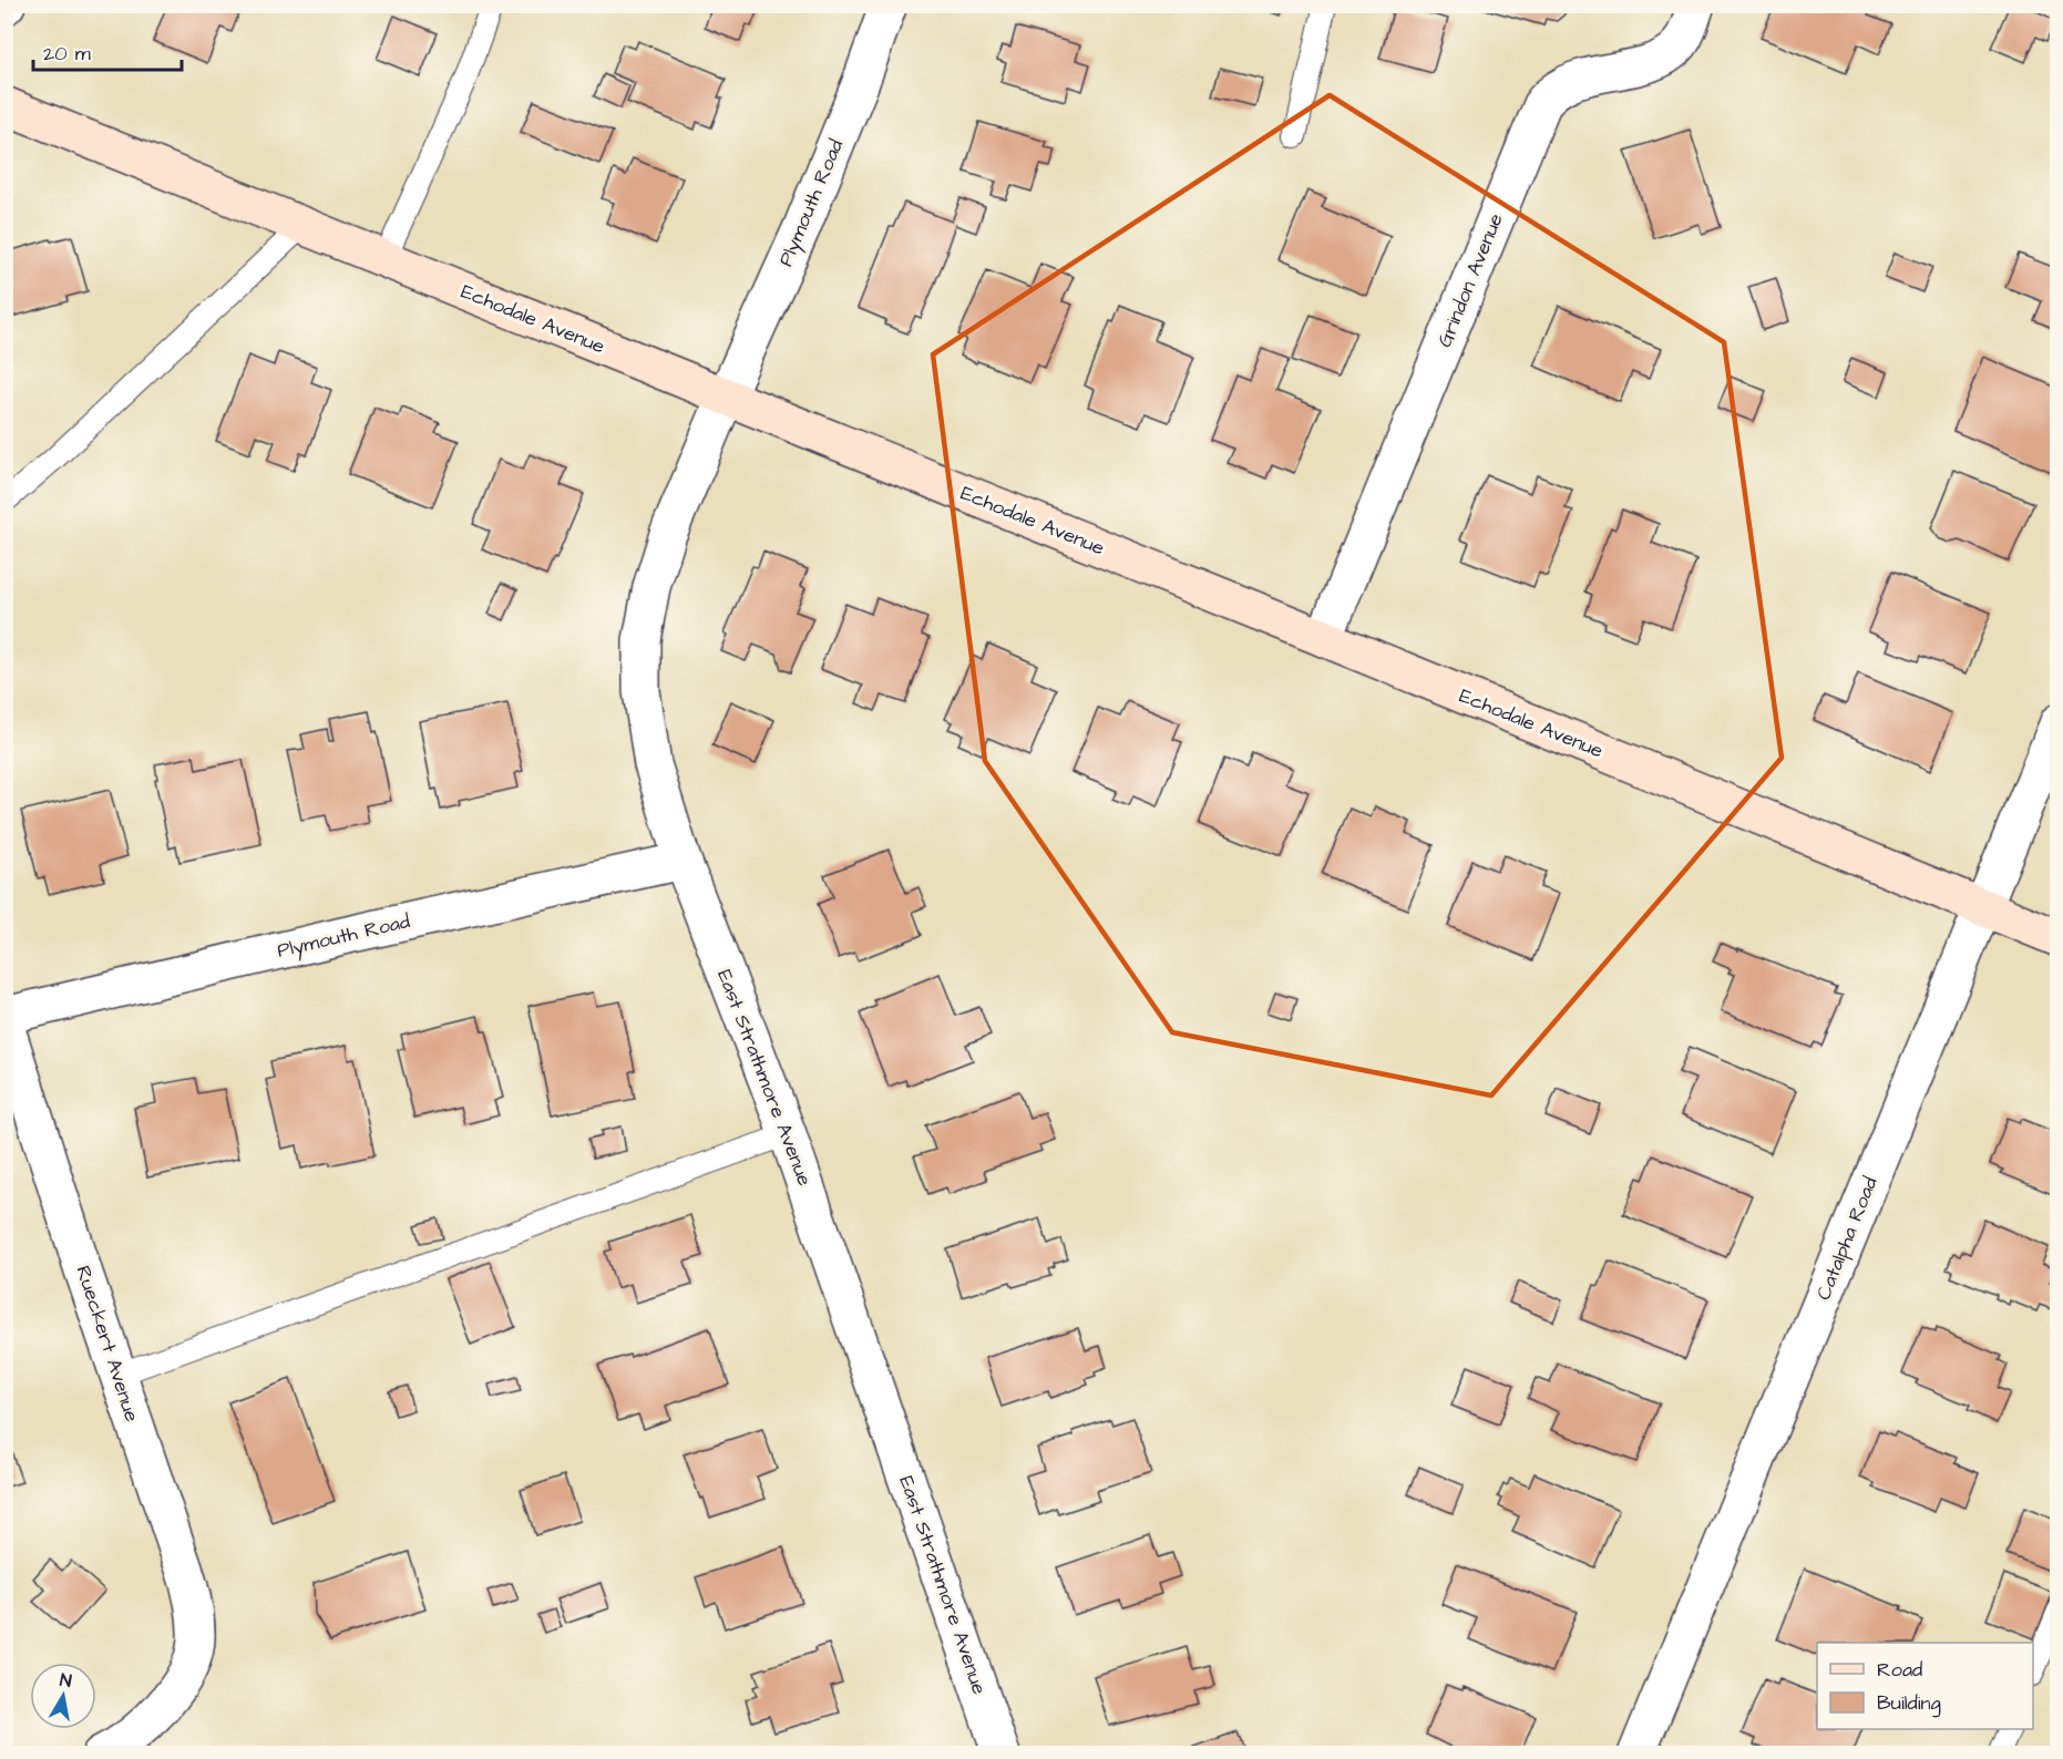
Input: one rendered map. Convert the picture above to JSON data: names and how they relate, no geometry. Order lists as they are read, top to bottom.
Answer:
{
  "streets": {
    "main road": ["Echodale Avenue"],
    "street": [
      "Plymouth Road",
      "Grindon Avenue",
      "East Strathmore Avenue",
      "Catalpha Road",
      "Rueckert Avenue"
    ]
  },
  "crossings": [
    ["Plymouth Road", "Echodale Avenue"],
    ["Plymouth Road", "East Strathmore Avenue"],
    ["Grindon Avenue", "Echodale Avenue"],
    ["Echodale Avenue", "East Strathmore Avenue"],
    ["Echodale Avenue", "Catalpha Road"]
  ],
  "legend": ["Road", "Building"],
  "scale_bar": "20 m",
  "north": "top"
}
